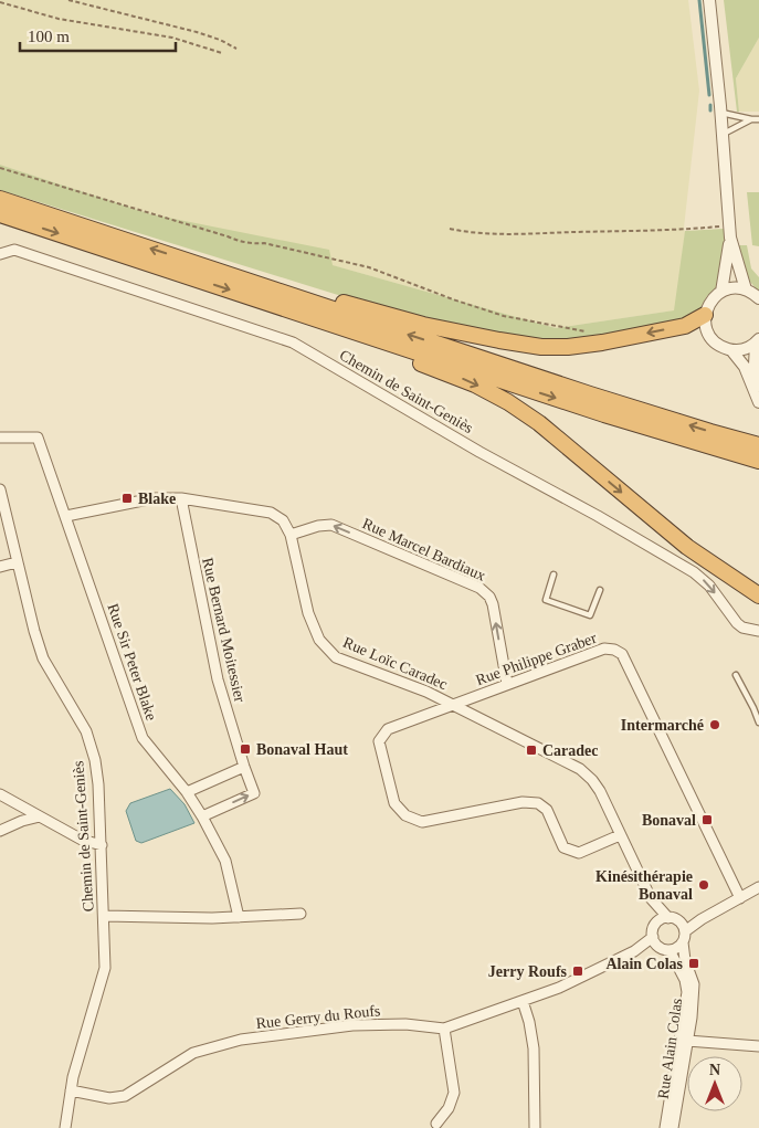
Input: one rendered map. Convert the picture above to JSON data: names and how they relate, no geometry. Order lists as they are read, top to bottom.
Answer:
{
  "streets": {
    "street": [
      "Chemin de Saint-Geniès",
      "Rue Marcel Bardiaux",
      "Rue Bernard Moitessier",
      "Rue Philippe Graber",
      "Rue Sir Peter Blake",
      "Rue Loïc Caradec",
      "Rue Gerry du Roufs",
      "Rue Alain Colas"
    ]
  },
  "crossings": [
    ["Chemin de Saint-Geniès", "Rue Gerry du Roufs"],
    ["Rue Marcel Bardiaux", "Rue Philippe Graber"],
    ["Rue Marcel Bardiaux", "Rue Loïc Caradec"],
    ["Rue Bernard Moitessier", "Rue Sir Peter Blake"],
    ["Rue Bernard Moitessier", "Rue Loïc Caradec"],
    ["Rue Philippe Graber", "Rue Loïc Caradec"],
    ["Rue Sir Peter Blake", "Rue Loïc Caradec"],
    ["Rue Loïc Caradec", "Rue Gerry du Roufs"],
    ["Rue Loïc Caradec", "Rue Alain Colas"],
    ["Rue Gerry du Roufs", "Rue Alain Colas"]
  ],
  "one_way": ["Chemin de Saint-Geniès", "Rue Marcel Bardiaux"],
  "places": {
    "transit": [
      "Blake",
      "Bonaval Haut",
      "Caradec",
      "Bonaval",
      "Alain Colas",
      "Jerry Roufs"
    ],
    "other": ["Intermarché", "Kinésithérapie Bonaval"]
  },
  "scale_bar": "100 m",
  "north": "top"
}
